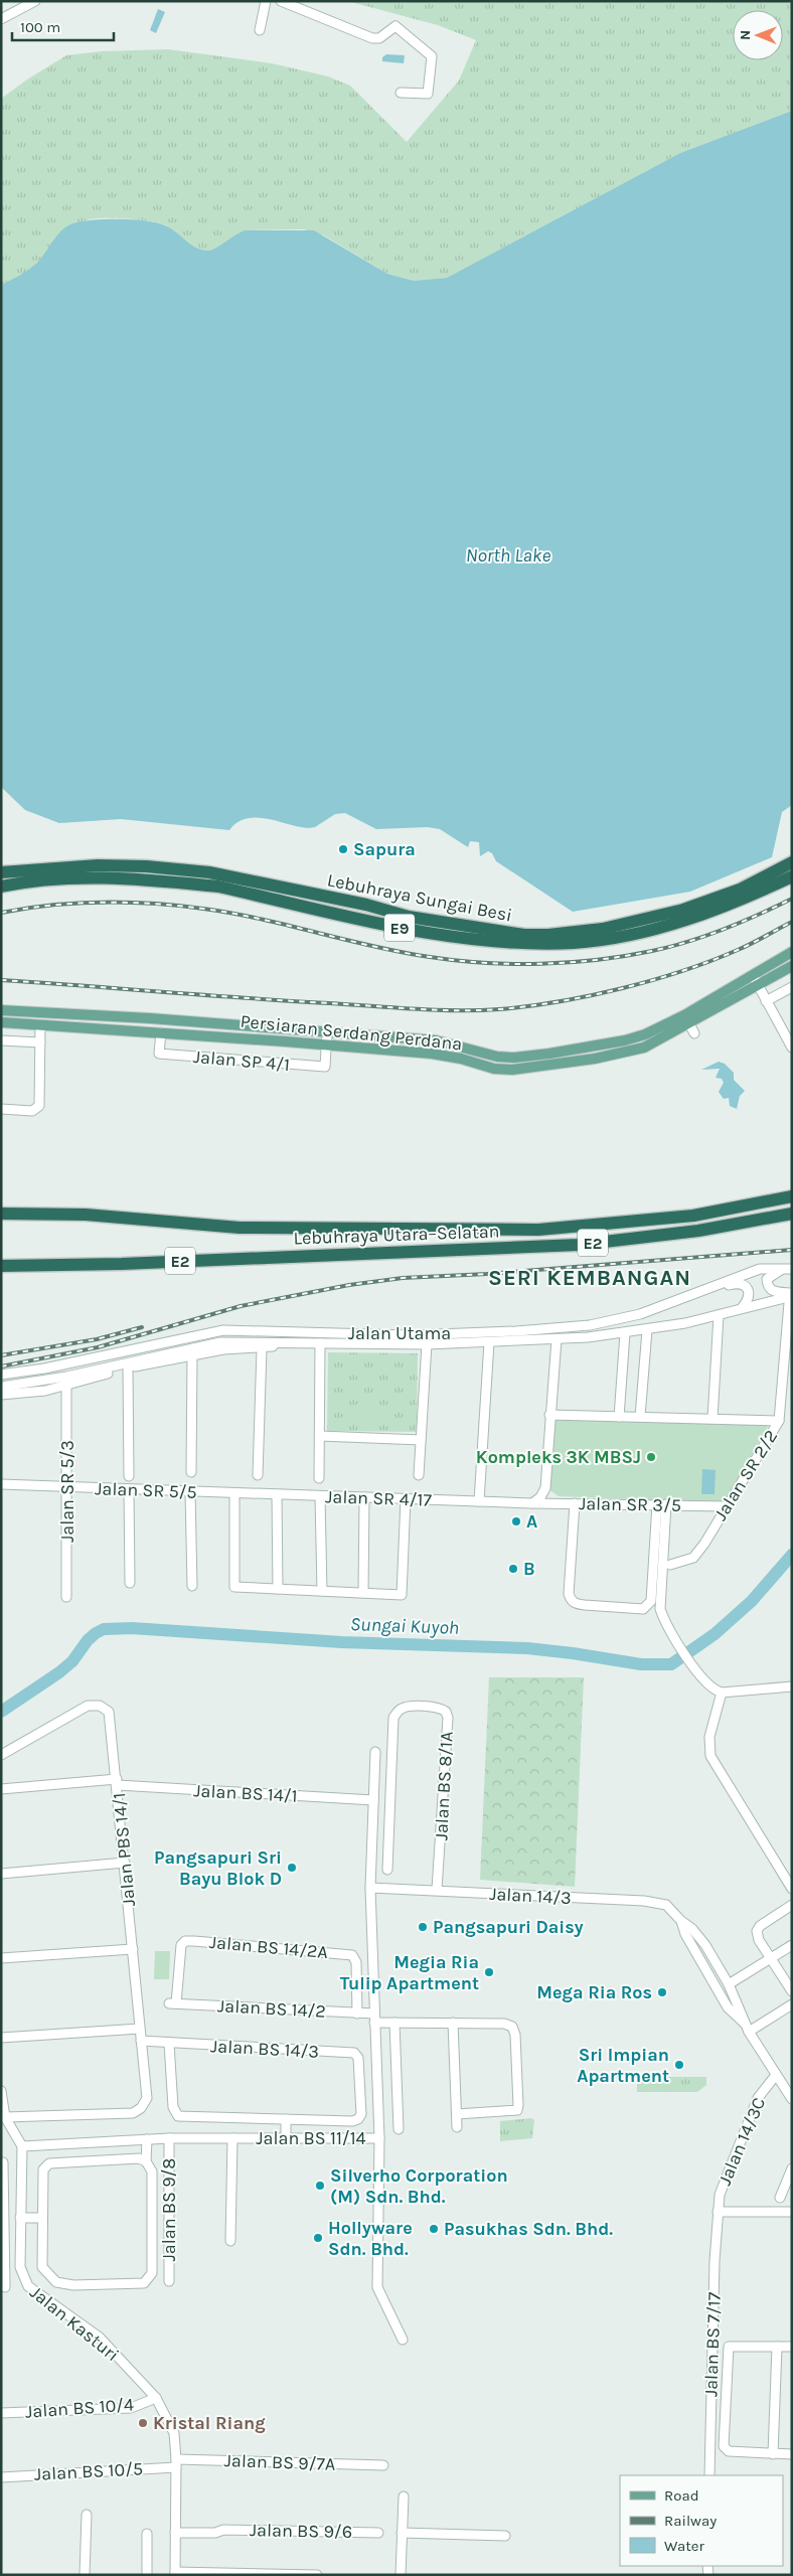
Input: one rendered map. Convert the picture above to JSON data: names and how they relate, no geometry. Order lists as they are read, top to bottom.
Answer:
{
  "streets": {
    "highway": [
      "Lebuhraya Sungai Besi",
      "E9",
      "Lebuhraya Utara–Selatan",
      "E2"
    ],
    "main road": ["Persiaran Serdang Perdana"],
    "street": [
      "Jalan SP 4/1",
      "Jalan Utama",
      "Jalan SR 2/2",
      "Jalan SR 5/5",
      "Jalan SR 5/3",
      "Jalan SR 4/17",
      "Jalan SR 3/5",
      "Jalan BS 8/1A",
      "Jalan BS 14/1",
      "Jalan PBS 14/1",
      "Jalan 14/3",
      "Jalan BS 14/2A",
      "Jalan BS 14/2",
      "Jalan BS 14/3",
      "Jalan BS 11/14",
      "Jalan 14/3C",
      "Jalan BS 9/8",
      "Jalan Kasturi",
      "Jalan BS 7/17",
      "Jalan BS 10/4",
      "Jalan BS 9/7A",
      "Jalan BS 10/5",
      "Jalan BS 9/6"
    ]
  },
  "crossings": [
    ["Persiaran Serdang Perdana", "Jalan SP 4/1"],
    ["Jalan Utama", "Jalan SR 2/2"],
    ["Jalan SR 2/2", "Jalan SR 3/5"],
    ["Jalan SR 5/5", "Jalan SR 5/3"],
    ["Jalan SR 5/5", "Jalan SR 4/17"],
    ["Jalan SR 4/17", "Jalan SR 3/5"],
    ["Jalan BS 8/1A", "Jalan 14/3"],
    ["Jalan BS 14/1", "Jalan PBS 14/1"],
    ["Jalan BS 14/1", "Jalan BS 11/14"],
    ["Jalan PBS 14/1", "Jalan BS 14/3"],
    ["Jalan 14/3", "Jalan BS 11/14"],
    ["Jalan 14/3", "Jalan 14/3C"],
    ["Jalan BS 14/2A", "Jalan BS 14/2"],
    ["Jalan BS 14/2", "Jalan BS 11/14"],
    ["Jalan BS 14/3", "Jalan BS 11/14"],
    ["Jalan BS 11/14", "Jalan BS 9/8"],
    ["Jalan BS 11/14", "Jalan Kasturi"],
    ["Jalan 14/3C", "Jalan BS 7/17"],
    ["Jalan Kasturi", "Jalan BS 10/4"],
    ["Jalan Kasturi", "Jalan BS 9/7A"],
    ["Jalan Kasturi", "Jalan BS 10/5"],
    ["Jalan Kasturi", "Jalan BS 9/6"],
    ["Jalan BS 9/7A", "Jalan BS 10/5"]
  ],
  "districts": ["SERI KEMBANGAN"],
  "water": ["North Lake", "Sungai Kuyoh"],
  "places": [
    "Sapura",
    "Kompleks 3K MBSJ",
    "A",
    "B",
    "Pangsapuri Sri Bayu Blok D",
    "Pangsapuri Daisy",
    "Megia Ria Tulip Apartment",
    "Mega Ria Ros",
    "Sri Impian Apartment",
    "Silverho Corporation (M) Sdn. Bhd.",
    "Pasukhas Sdn. Bhd.",
    "Hollyware Sdn. Bhd.",
    "Kristal Riang"
  ],
  "legend": ["Road", "Railway", "Water"],
  "scale_bar": "100 m",
  "north": "left"
}
